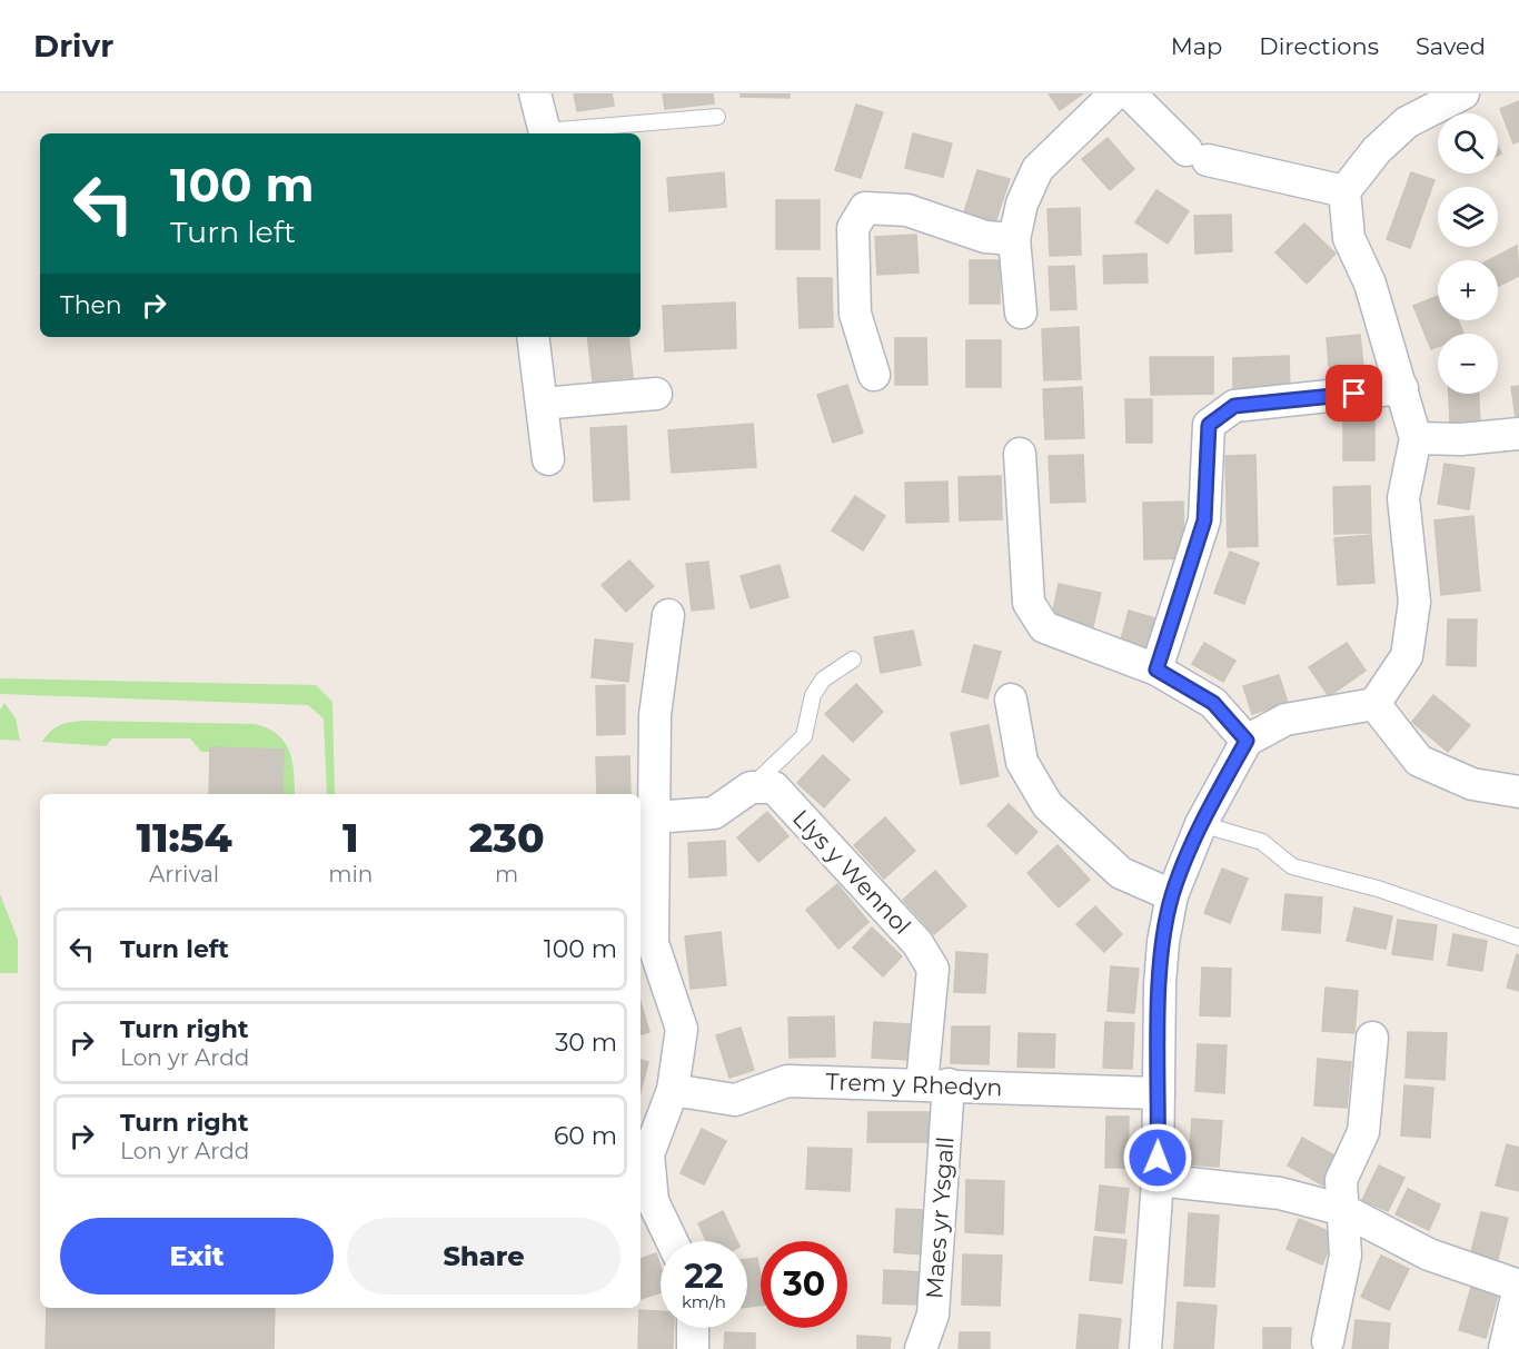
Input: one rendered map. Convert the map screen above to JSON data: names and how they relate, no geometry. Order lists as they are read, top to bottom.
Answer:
{
  "streets": {
    "street": ["Llys y Wennol", "Trem y Rhedyn", "Maes yr Ysgall"]
  },
  "crossings": [
    ["Llys y Wennol", "Trem y Rhedyn"],
    ["Llys y Wennol", "Maes yr Ysgall"],
    ["Trem y Rhedyn", "Maes yr Ysgall"]
  ],
  "page": {
    "header": "Drivr",
    "nav": ["Map", "Directions", "Saved"],
    "map_buttons": ["+", "−"],
    "turn": ["100 m", "Turn left"],
    "then": "Then",
    "eta": [
      "11:54",
      "Arrival",
      "1",
      "min",
      "230",
      "m"
    ],
    "list": [
      {
        "name": "Turn left",
        "value": "100 m"
      },
      {
        "name": "Turn right",
        "note": "Lon yr Ardd",
        "value": "30 m"
      },
      {
        "name": "Turn right",
        "note": "Lon yr Ardd",
        "value": "60 m"
      }
    ],
    "buttons": ["Exit", "Share"],
    "speed": "22 km/h",
    "limit": "30"
  }
}
